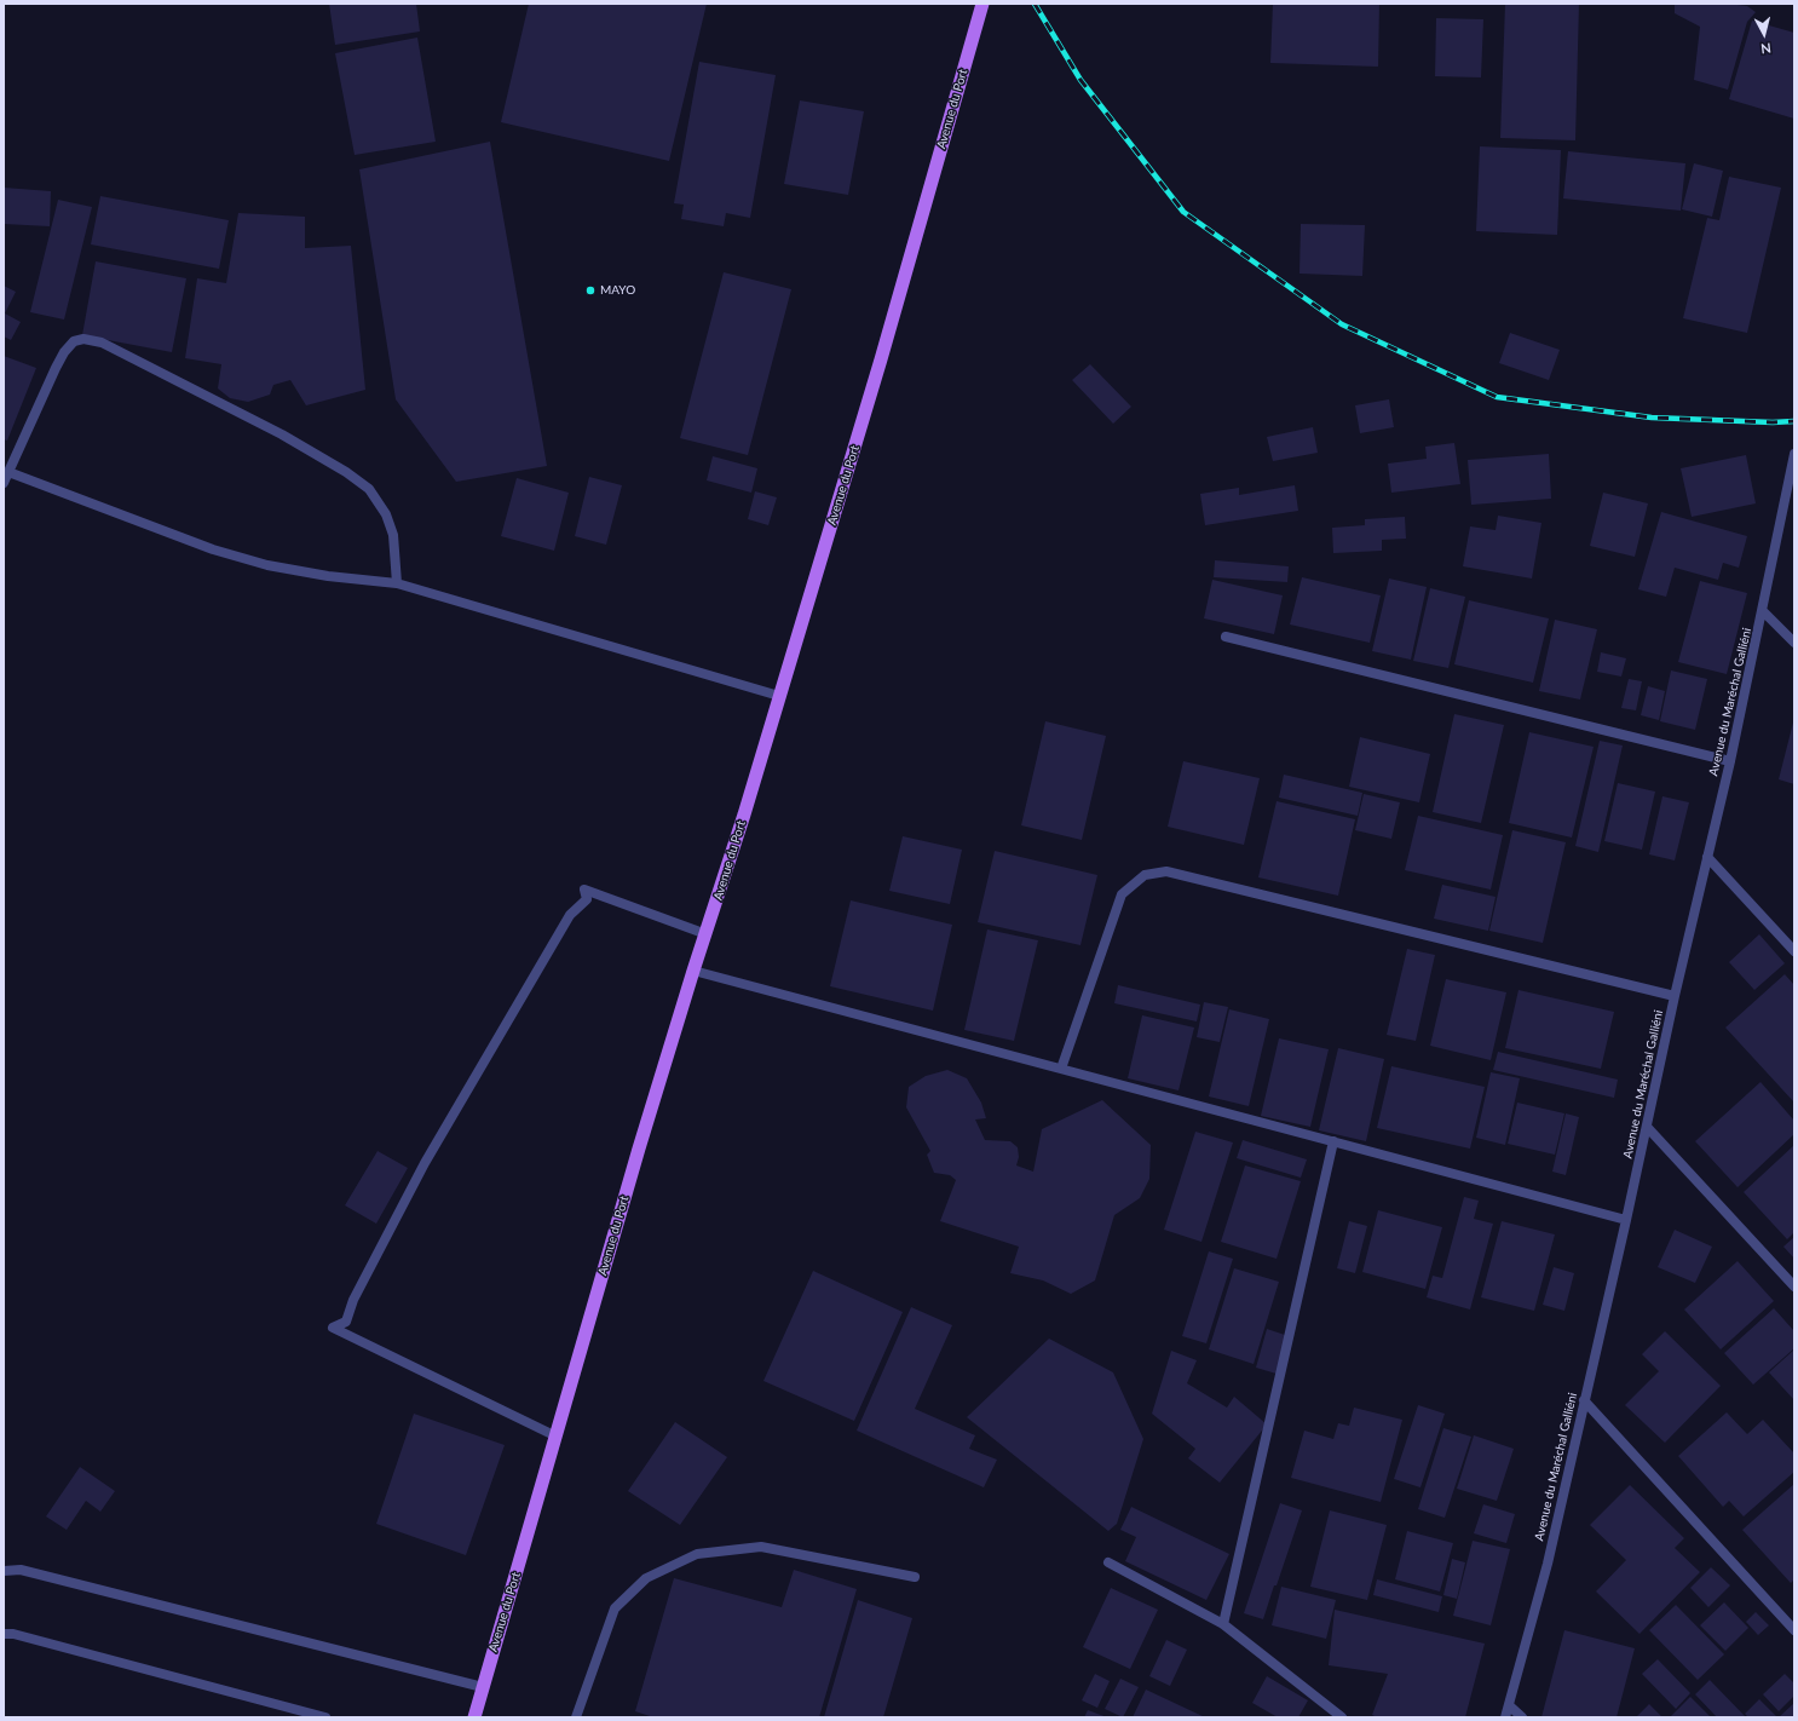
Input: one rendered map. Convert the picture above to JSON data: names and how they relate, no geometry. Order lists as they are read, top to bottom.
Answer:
{
  "streets": {
    "main road": ["Avenue du Port"],
    "street": ["Avenue du Maréchal Galliéni"]
  },
  "places": ["MAYO"],
  "north": "bottom"
}
